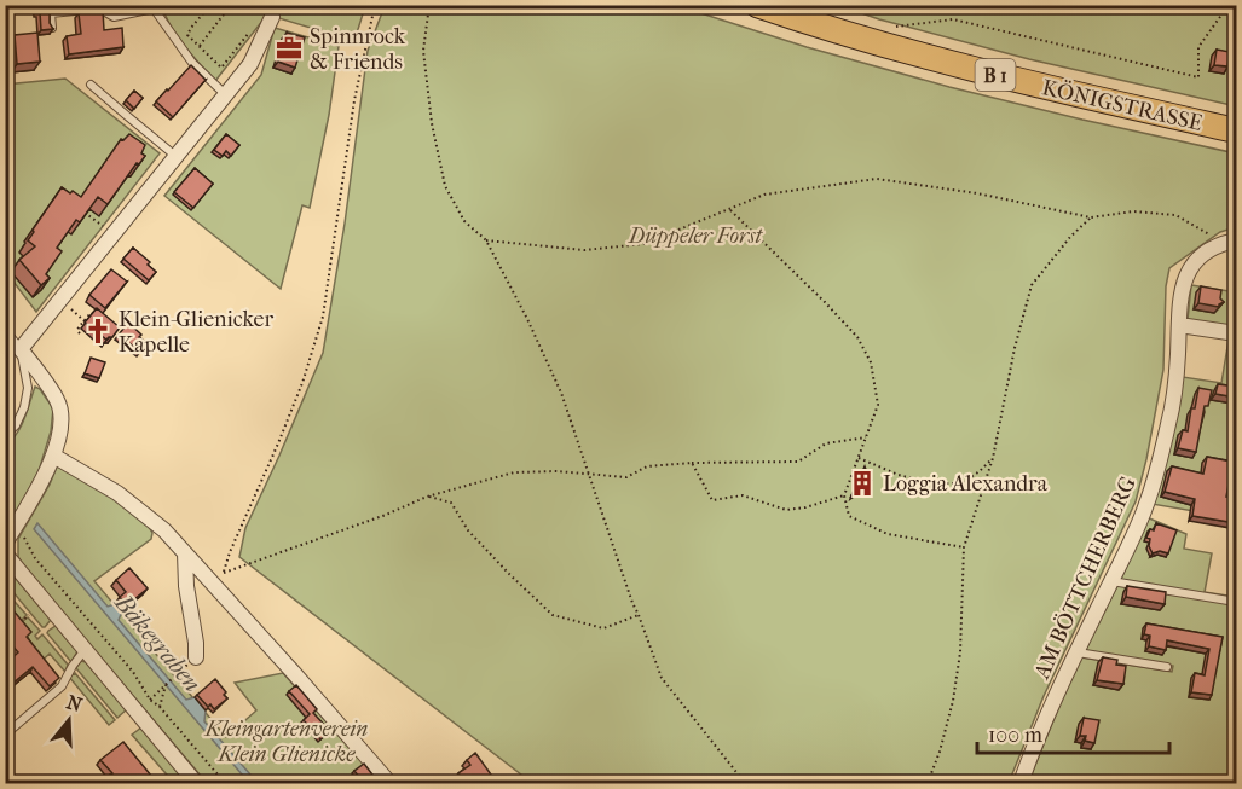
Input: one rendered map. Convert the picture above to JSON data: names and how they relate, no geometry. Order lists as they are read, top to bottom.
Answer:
{
  "streets": {
    "main road": ["B 1", "KÖNIGSTRASSE"],
    "street": ["AM BÖTTCHERBERG"]
  },
  "water": ["Bäkegraben"],
  "parks": ["Düppeler Forst", "Kleingartenverein Klein Glienicke"],
  "places": {
    "office": ["Spinnrock & Friends"],
    "church": ["Klein-Glienicker Kapelle"],
    "building": ["Loggia Alexandra"]
  },
  "scale_bar": "100 m",
  "north": "top"
}
